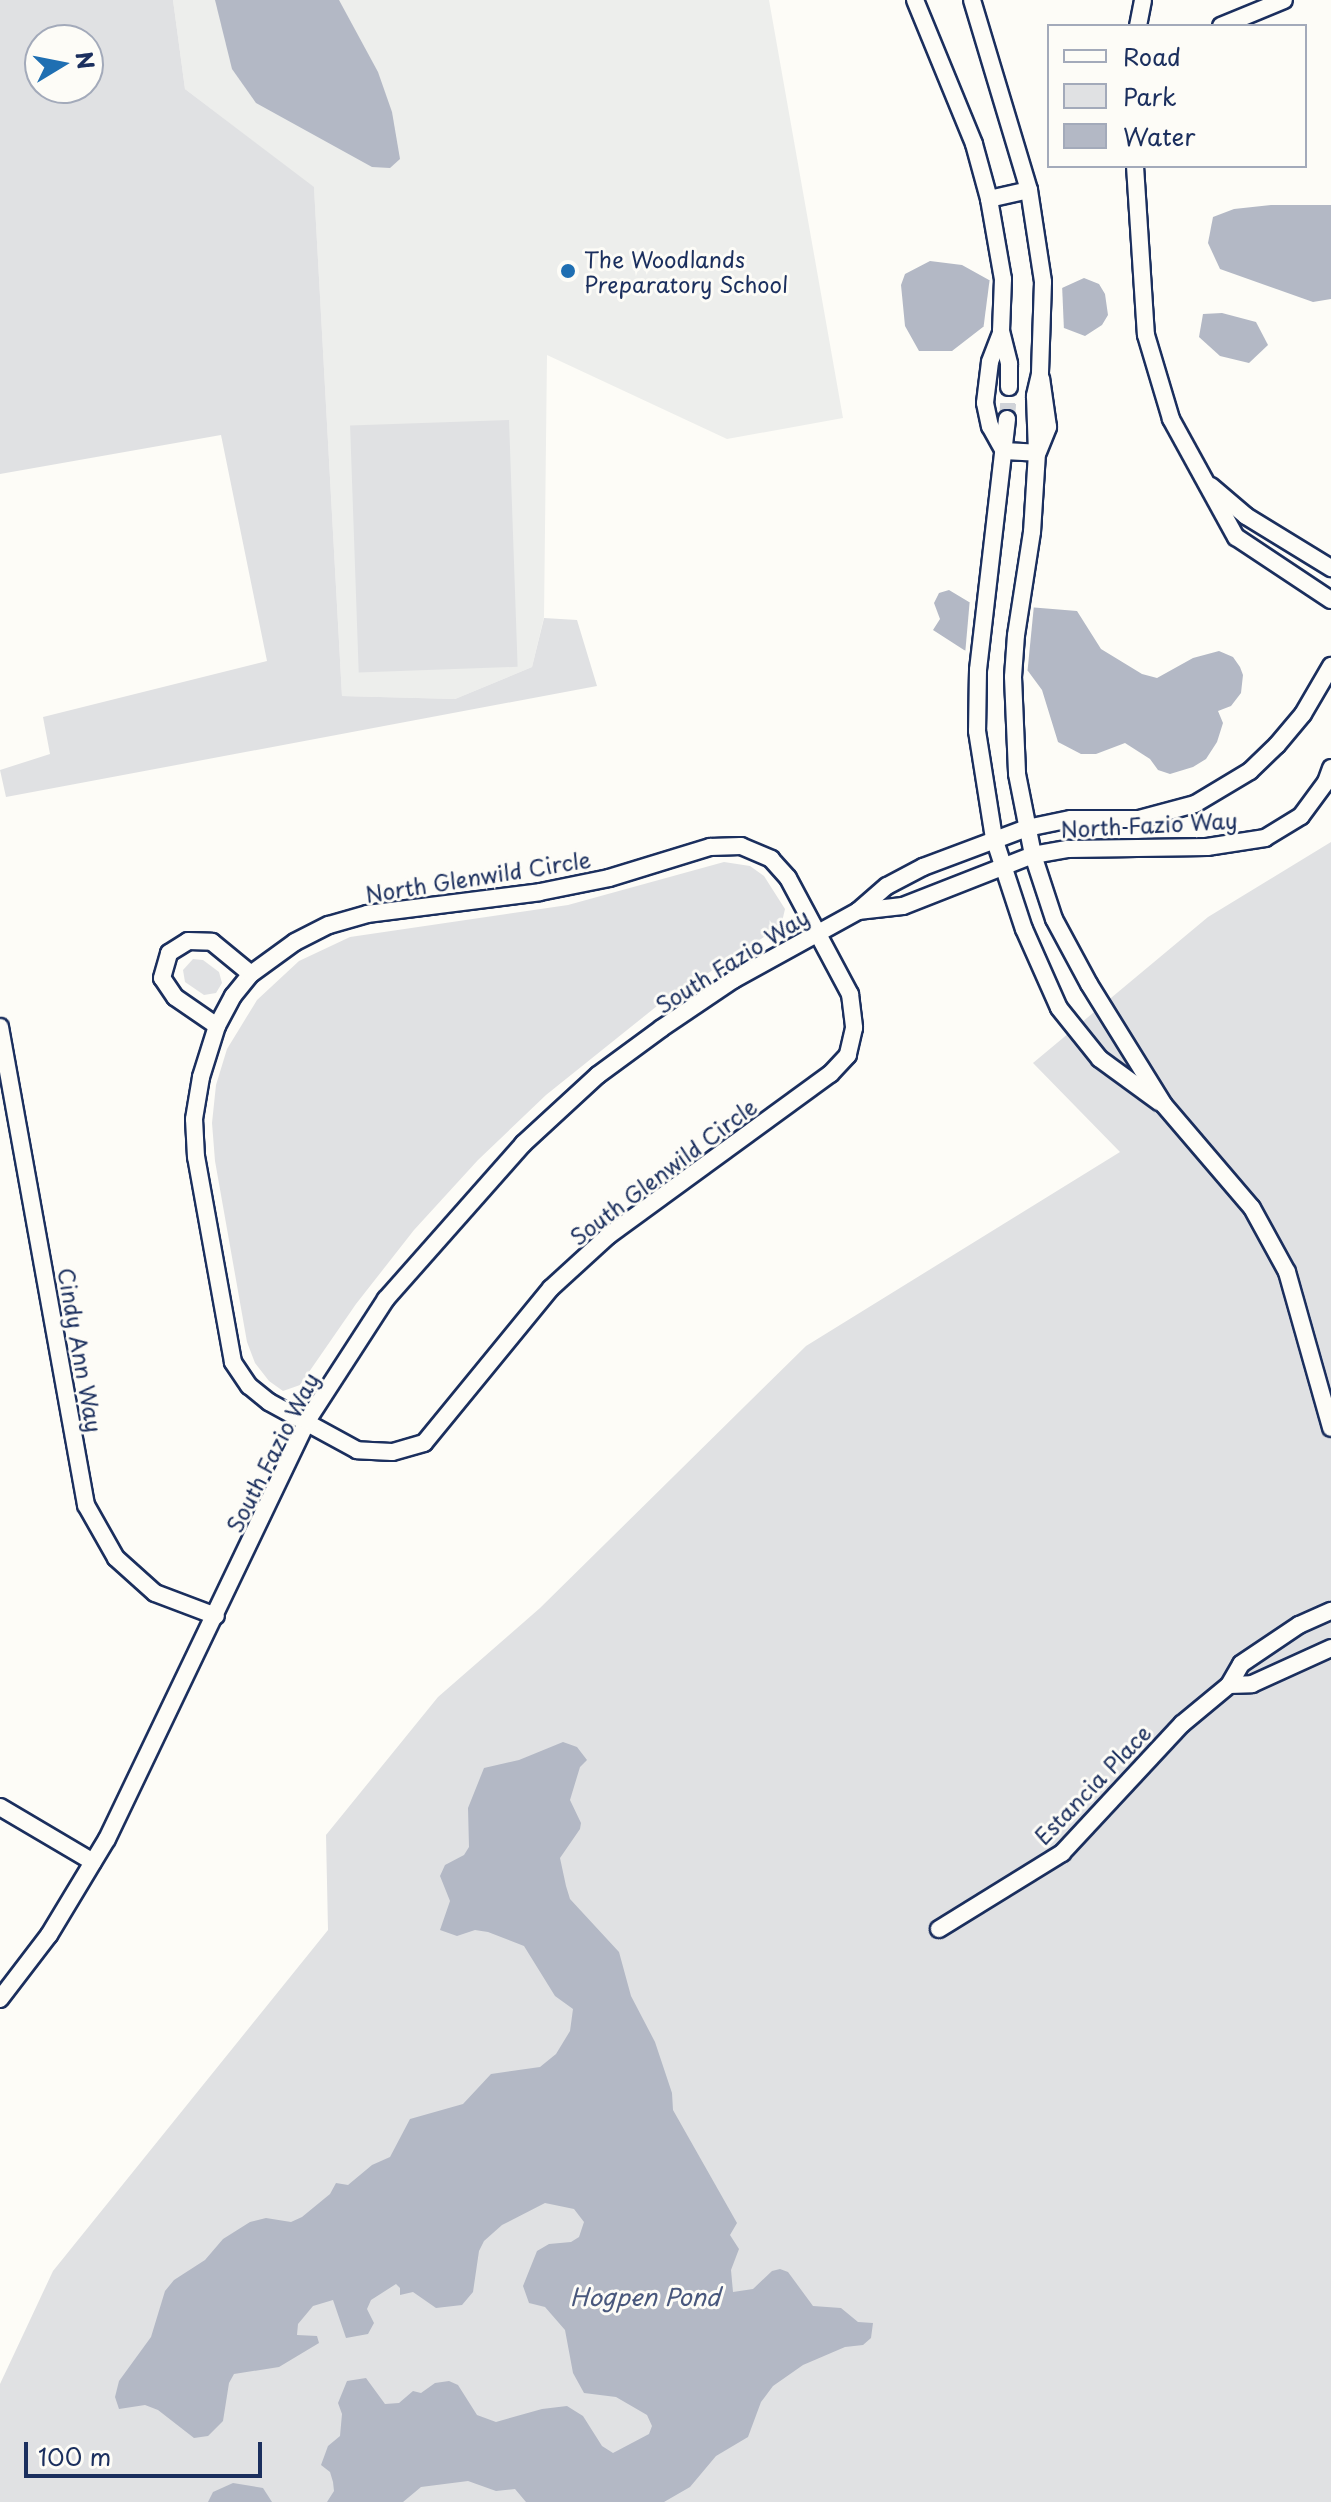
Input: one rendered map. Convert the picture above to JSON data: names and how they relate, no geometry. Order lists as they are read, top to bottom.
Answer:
{
  "streets": {
    "street": [
      "North Fazio Way",
      "North Glenwild Circle",
      "South Fazio Way",
      "South Glenwild Circle",
      "Cindy Ann Way",
      "Estancia Place"
    ]
  },
  "crossings": [
    ["North Fazio Way", "South Fazio Way"],
    ["North Glenwild Circle", "South Fazio Way"],
    ["North Glenwild Circle", "South Glenwild Circle"],
    ["South Fazio Way", "South Glenwild Circle"],
    ["South Fazio Way", "Cindy Ann Way"]
  ],
  "water": ["Hogpen Pond"],
  "places": ["The Woodlands Preparatory School"],
  "legend": ["Road", "Park", "Water"],
  "scale_bar": "100 m",
  "north": "right"
}
